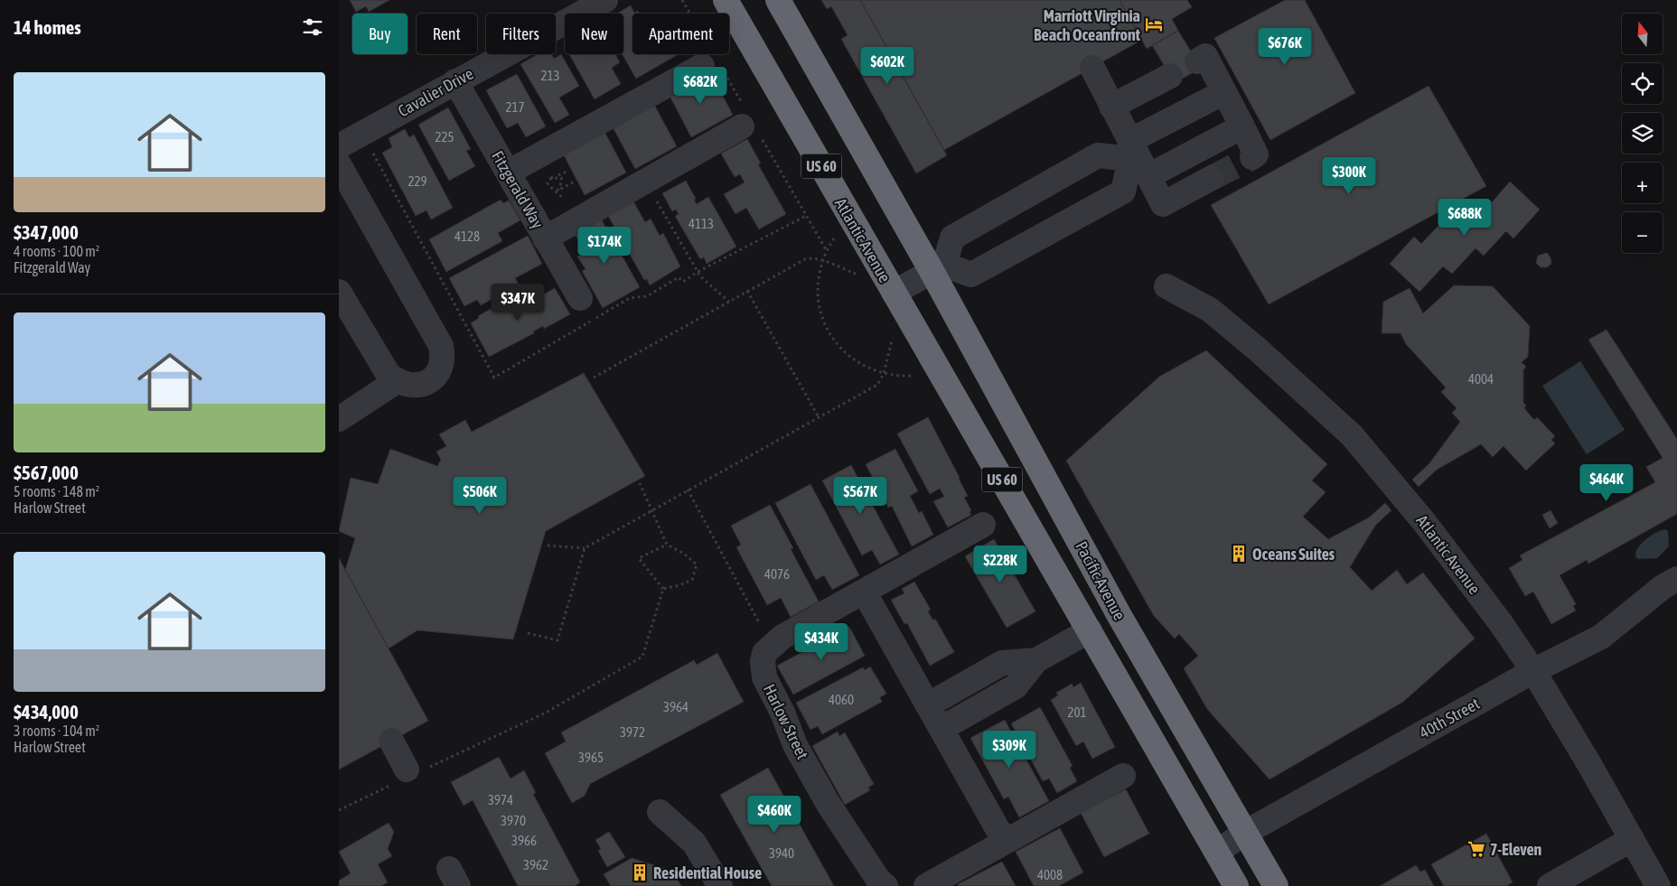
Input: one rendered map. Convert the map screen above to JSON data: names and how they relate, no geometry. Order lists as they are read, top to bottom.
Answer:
{
  "streets": {
    "highway": ["US 60", "Atlantic Avenue", "Pacific Avenue"],
    "street": [
      "Cavalier Drive",
      "Fitzgerald Way",
      "40th Street",
      "Harlow Street"
    ]
  },
  "crossings": [
    ["Cavalier Drive", "Fitzgerald Way"],
    ["US 60", "Pacific Avenue"],
    ["Atlantic Avenue", "Pacific Avenue"],
    ["Atlantic Avenue", "40th Street"],
    ["Pacific Avenue", "40th Street"]
  ],
  "places": {
    "hotel": ["Marriott Virginia Beach Oceanfront"],
    "building": ["Oceans Suites", "Residential House"],
    "supermarket": ["7-Eleven"]
  },
  "house_numbers": [
    "213",
    "217",
    "225",
    "229",
    "4113",
    "4128",
    "4004",
    "4076",
    "4060",
    "3964",
    "201",
    "3972",
    "3965",
    "3974",
    "3970",
    "3966",
    "3940",
    "3962",
    "4008"
  ],
  "north": "top",
  "page": {
    "heading": "14 homes",
    "map_buttons": ["+", "−"],
    "chip": [
      "Buy",
      "Rent",
      "Filters",
      "New",
      "Apartment"
    ],
    "price": [
      "$676K",
      "$602K",
      "$682K",
      "$300K",
      "$688K",
      "$174K",
      "$347K",
      "$464K",
      "$506K",
      "$567K",
      "$228K",
      "$434K",
      "$309K",
      "$460K"
    ],
    "list": [
      {
        "name": "$347,000",
        "note": "4 rooms · 100 m² · Fitzgerald Way"
      },
      {
        "name": "$567,000",
        "note": "5 rooms · 148 m² · Harlow Street"
      },
      {
        "name": "$434,000",
        "note": "3 rooms · 104 m² · Harlow Street"
      }
    ]
  }
}
